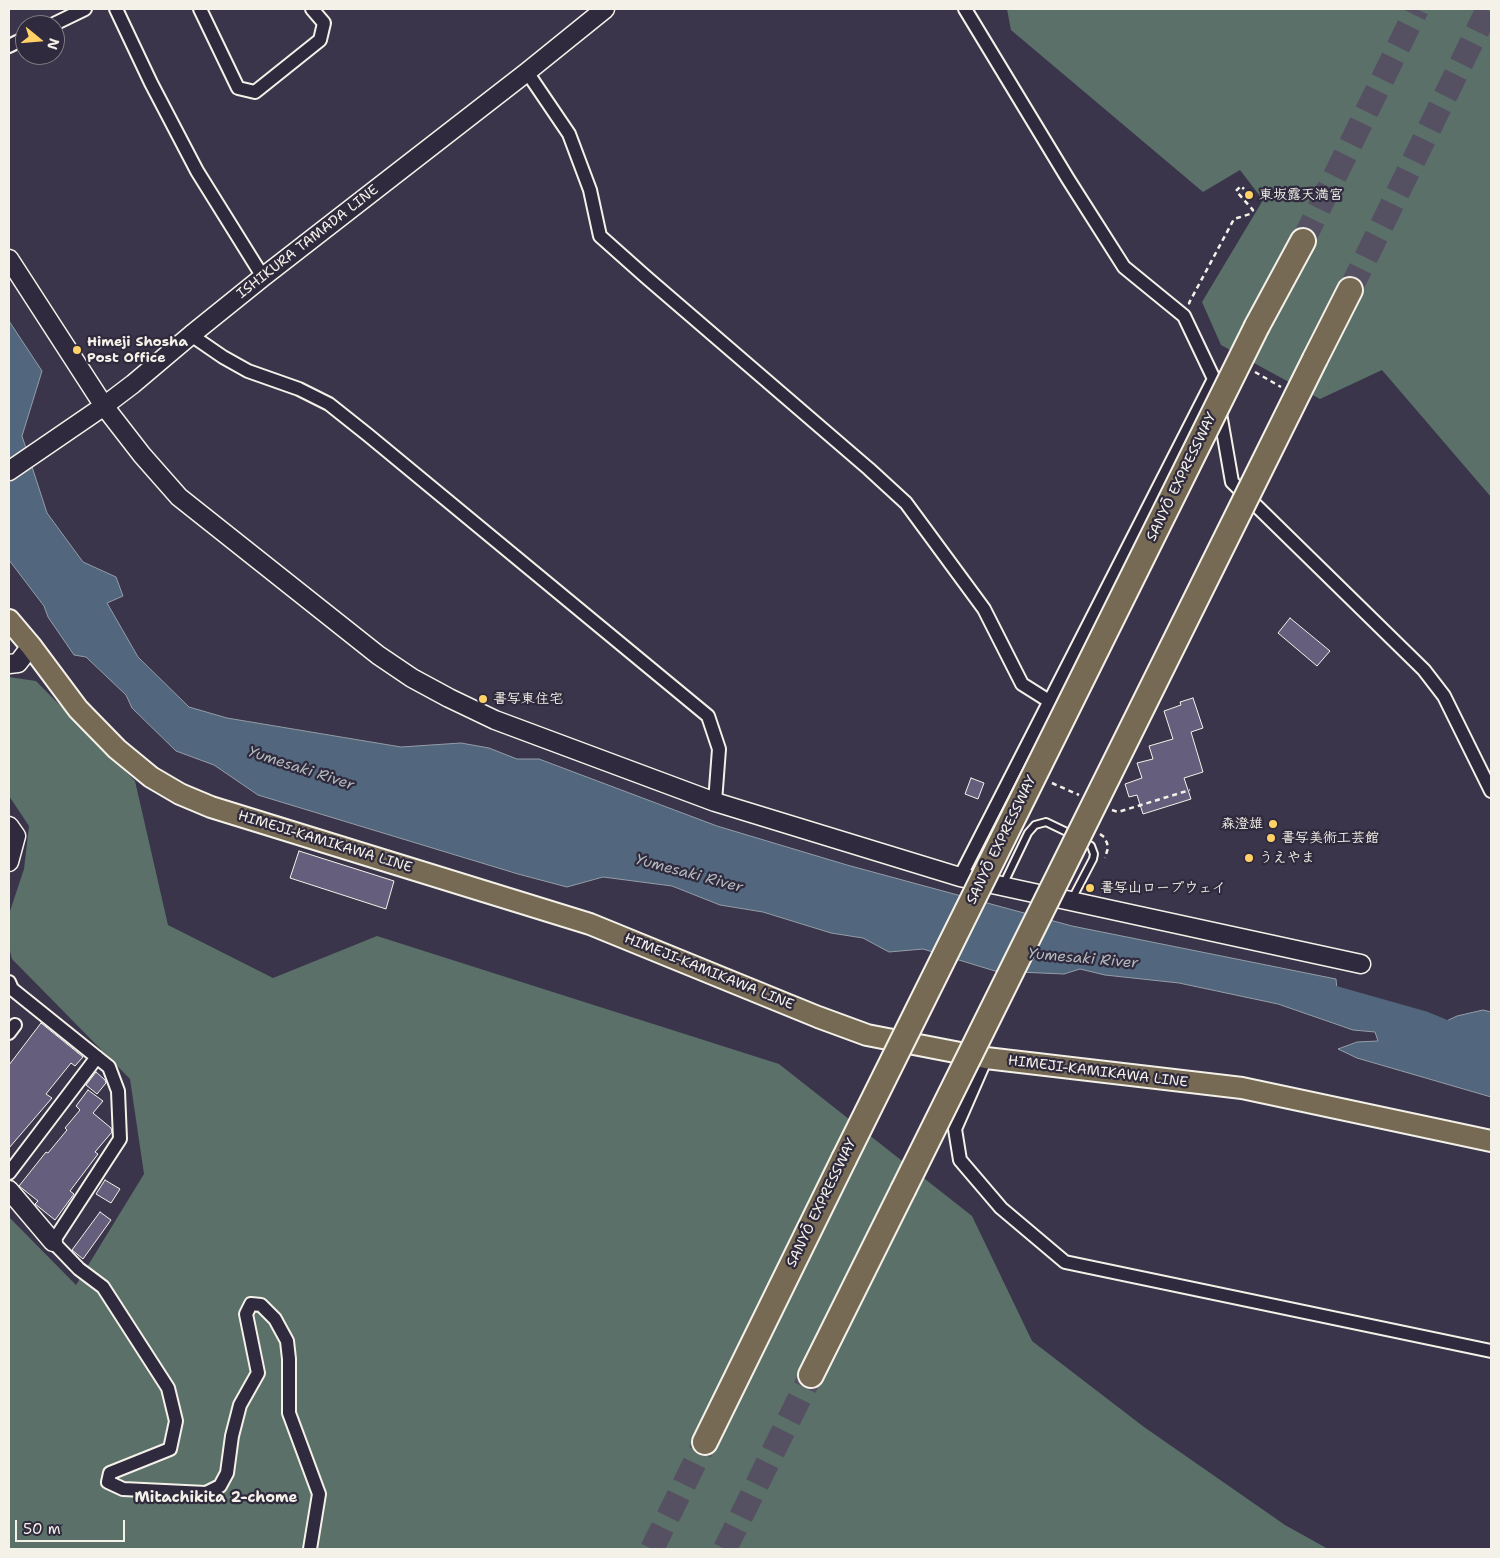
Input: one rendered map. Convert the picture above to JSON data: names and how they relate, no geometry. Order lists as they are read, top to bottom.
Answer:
{
  "streets": {
    "highway": ["SANYŌ EXPRESSWAY"],
    "main road": ["HIMEJI-KAMIKAWA LINE"],
    "street": ["ISHIKURA TAMADA LINE"]
  },
  "districts": ["Mitachikita 2-chome"],
  "water": ["Yumesaki River"],
  "places": [
    "東坂露天満宮",
    "Himeji Shosha Post Office",
    "書写東住宅",
    "森澄雄",
    "書写美術工芸館",
    "うえやま",
    "書写山ロープウェイ"
  ],
  "scale_bar": "50 m",
  "north": "right"
}
